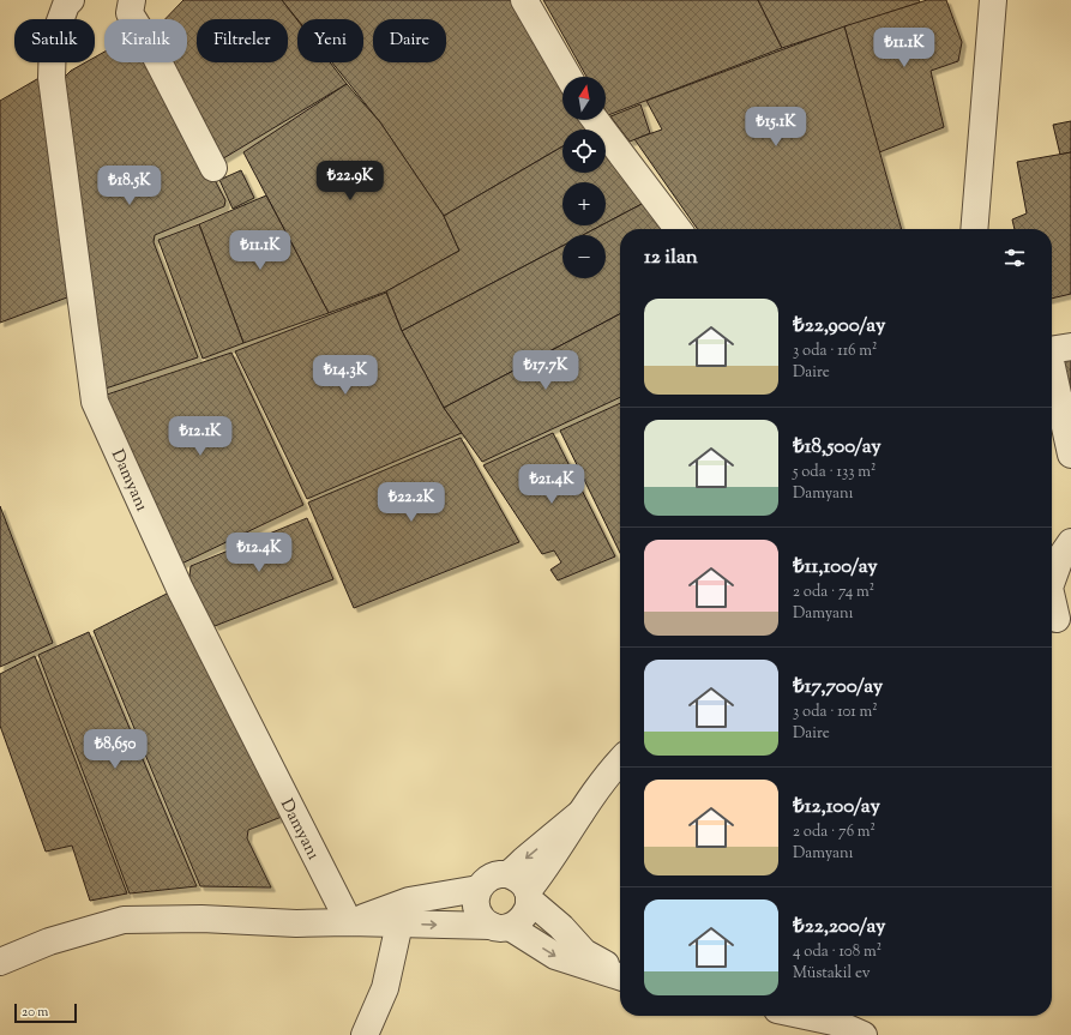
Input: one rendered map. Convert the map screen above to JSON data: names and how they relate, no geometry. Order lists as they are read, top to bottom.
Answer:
{
  "streets": {
    "street": ["Damyanı"]
  },
  "scale_bar": "20 m",
  "north": "top",
  "page": {
    "chip": [
      "Satılık",
      "Kiralık",
      "Filtreler",
      "Yeni",
      "Daire"
    ],
    "price": [
      "₺11.1K",
      "₺15.1K",
      "₺22.9K",
      "₺18.5K",
      "₺11.1K",
      "₺17.7K",
      "₺14.3K",
      "₺12.1K",
      "₺21.4K",
      "₺22.2K",
      "₺12.4K",
      "₺8,650"
    ],
    "map_buttons": ["+", "−"],
    "heading": "12 ilan",
    "list": [
      {
        "name": "₺22,900/ay",
        "note": "3 oda · 116 m² · Daire"
      },
      {
        "name": "₺18,500/ay",
        "note": "5 oda · 133 m² · Damyanı"
      },
      {
        "name": "₺11,100/ay",
        "note": "2 oda · 74 m² · Damyanı"
      },
      {
        "name": "₺17,700/ay",
        "note": "3 oda · 101 m² · Daire"
      },
      {
        "name": "₺12,100/ay",
        "note": "2 oda · 76 m² · Damyanı"
      },
      {
        "name": "₺22,200/ay",
        "note": "4 oda · 108 m² · Müstakil ev"
      }
    ],
    "scale": "20 m"
  }
}
